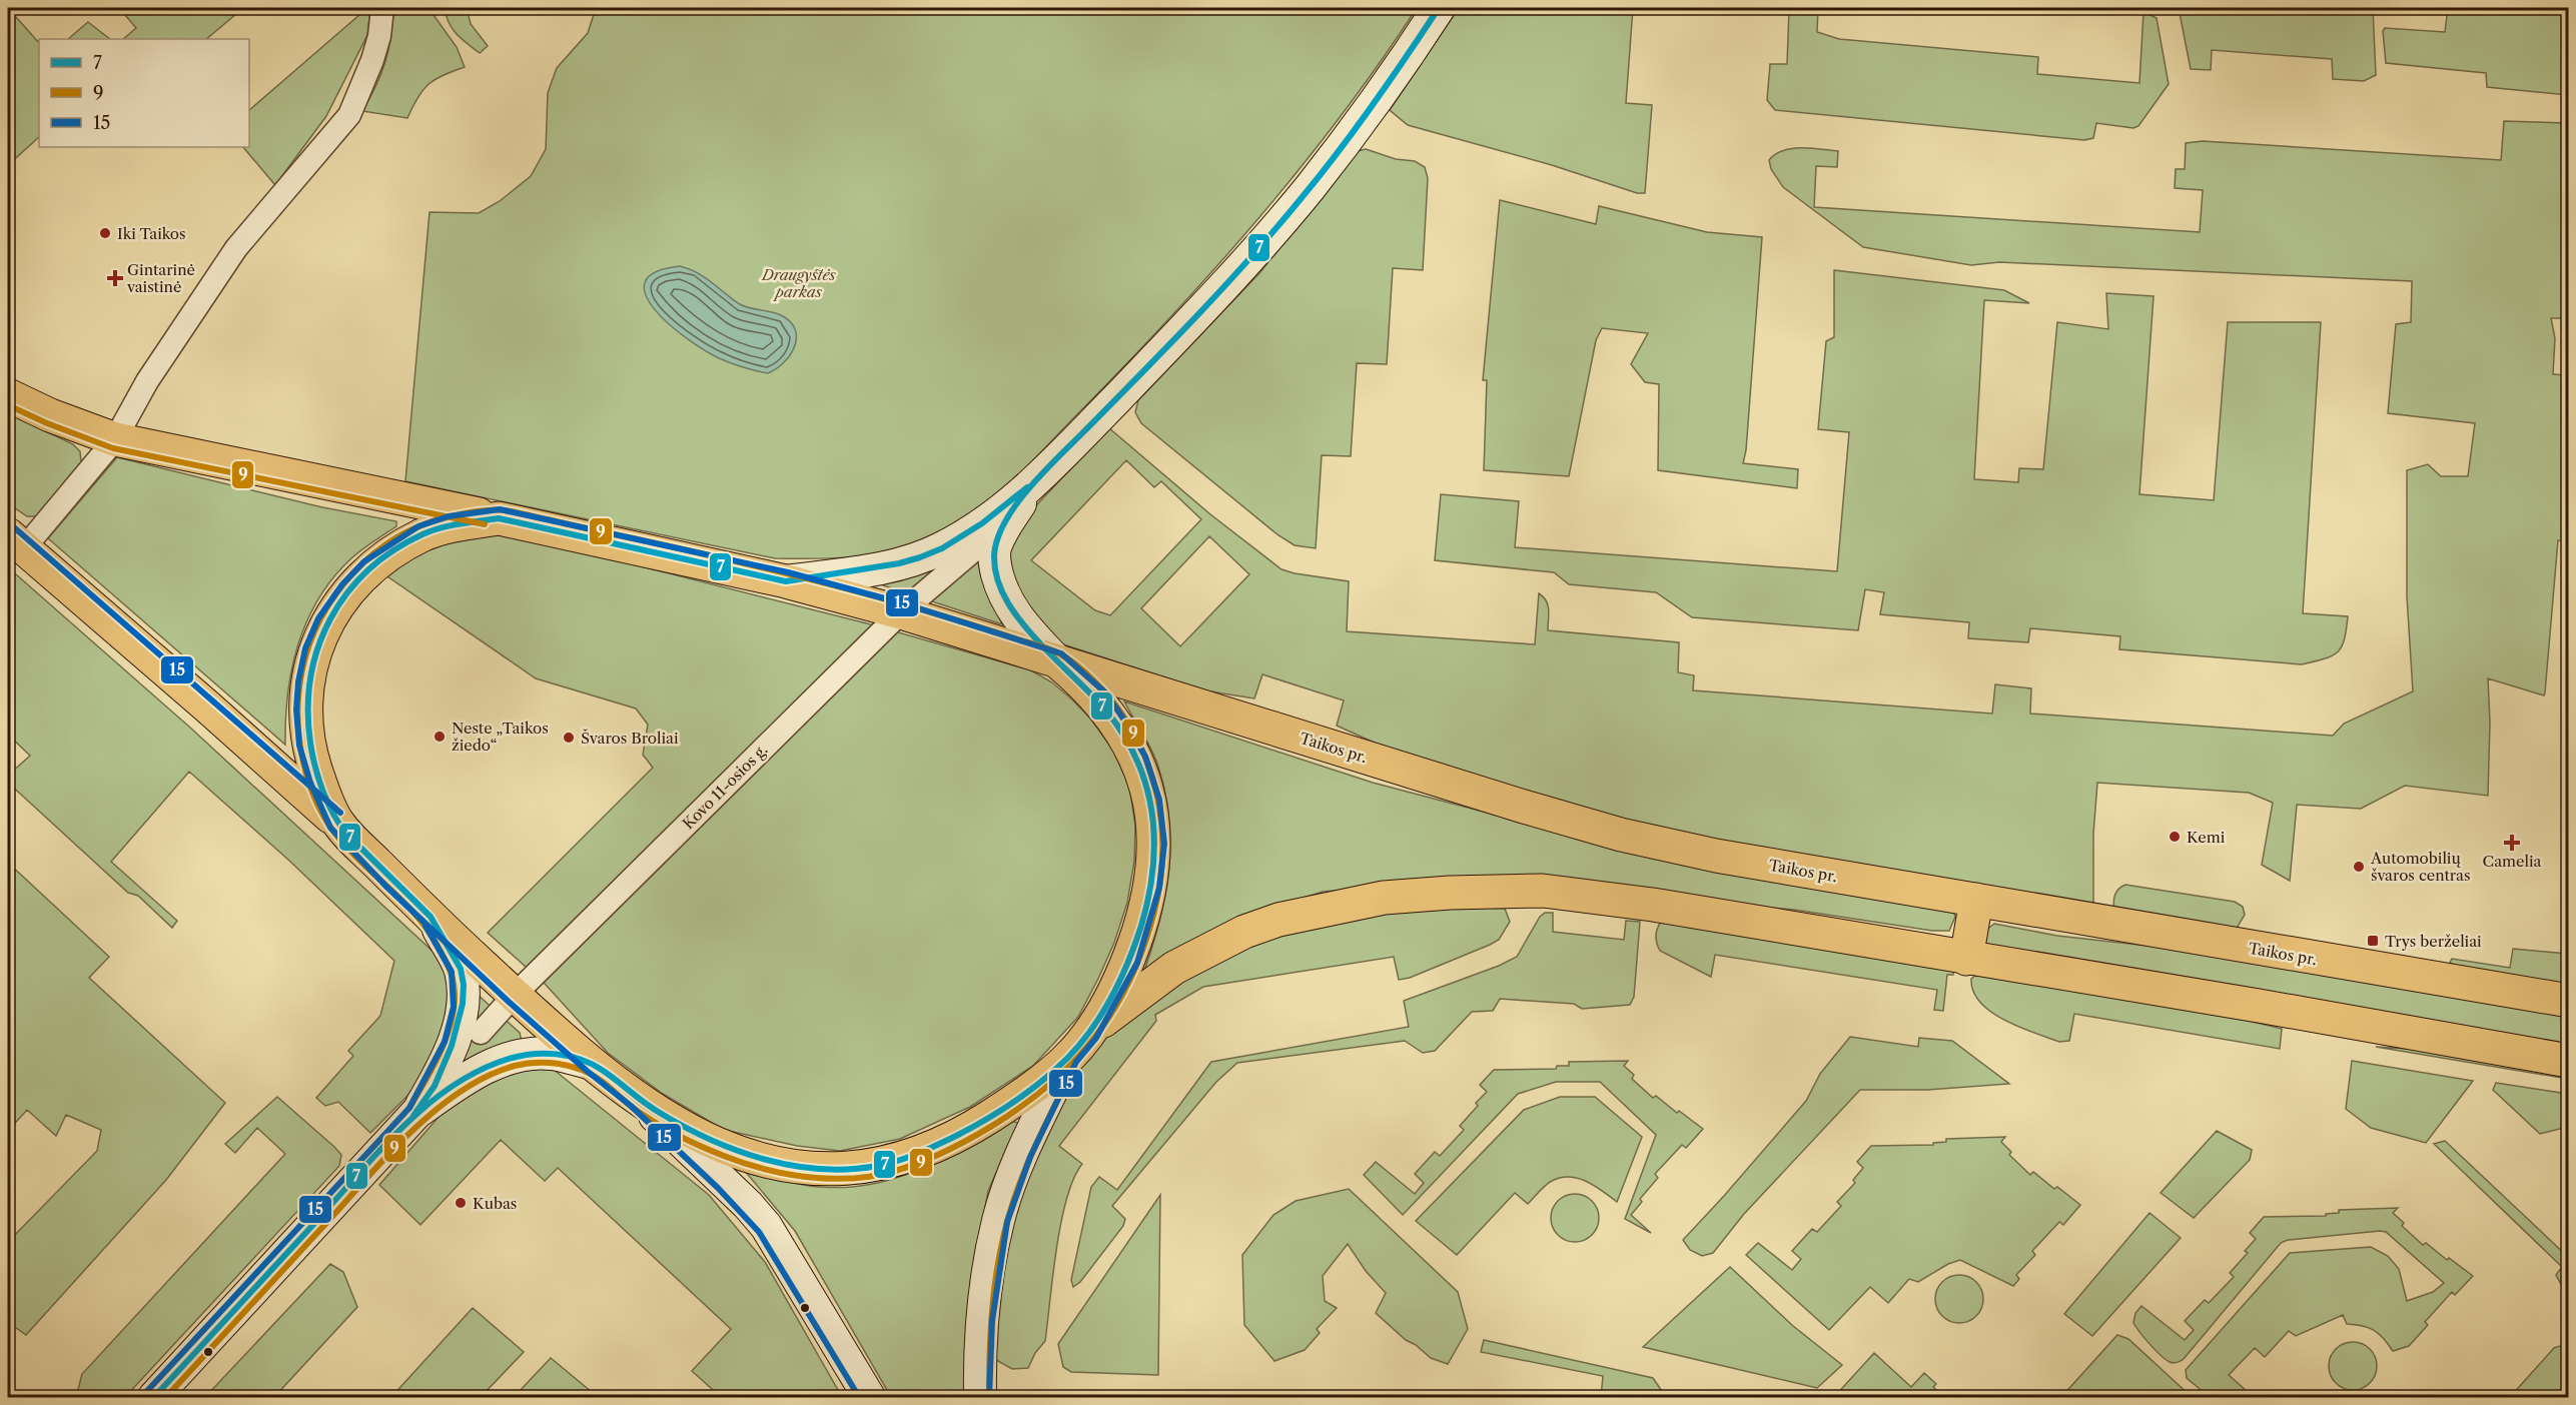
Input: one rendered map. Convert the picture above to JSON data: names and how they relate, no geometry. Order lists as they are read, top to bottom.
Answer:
{
  "streets": {
    "main road": ["Taikos pr.", "Kovo 11-osios g."]
  },
  "crossings": [
    ["Taikos pr.", "Kovo 11-osios g."]
  ],
  "parks": ["Draugystės parkas"],
  "places": {
    "other": [
      "Iki Taikos",
      "Neste „Taikos žiedo“",
      "Švaros Broliai",
      "Kemi",
      "Automobilių švaros centras",
      "Kubas"
    ],
    "health": ["Gintarinė vaistinė", "Camelia"],
    "transit": ["Trys berželiai"]
  },
  "lines": ["transit line 7", "transit line 9", "transit line 15"],
  "legend": ["7", "9", "15"]
}
